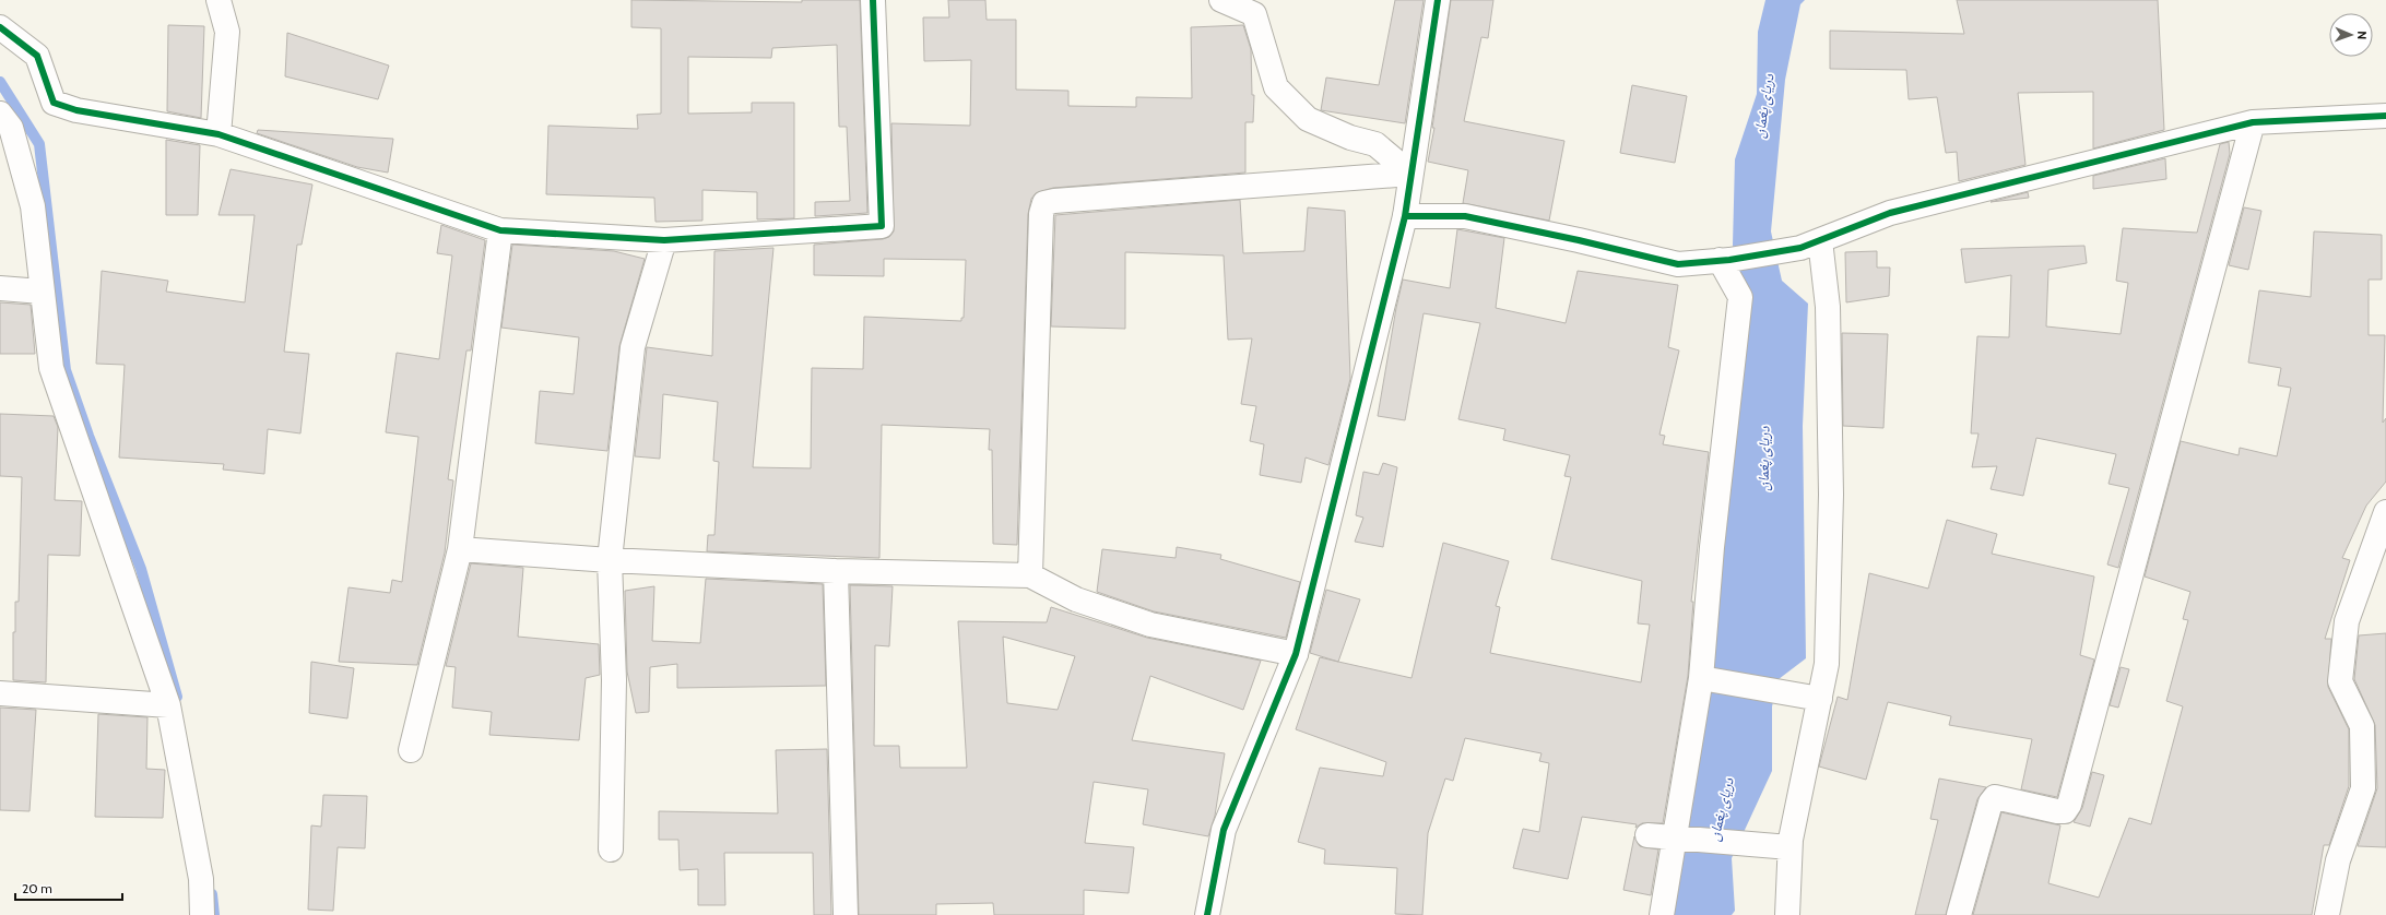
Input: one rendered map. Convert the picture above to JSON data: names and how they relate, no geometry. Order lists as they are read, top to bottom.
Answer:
{
  "water": ["دریای پغمان"],
  "scale_bar": "20 m",
  "north": "right"
}
